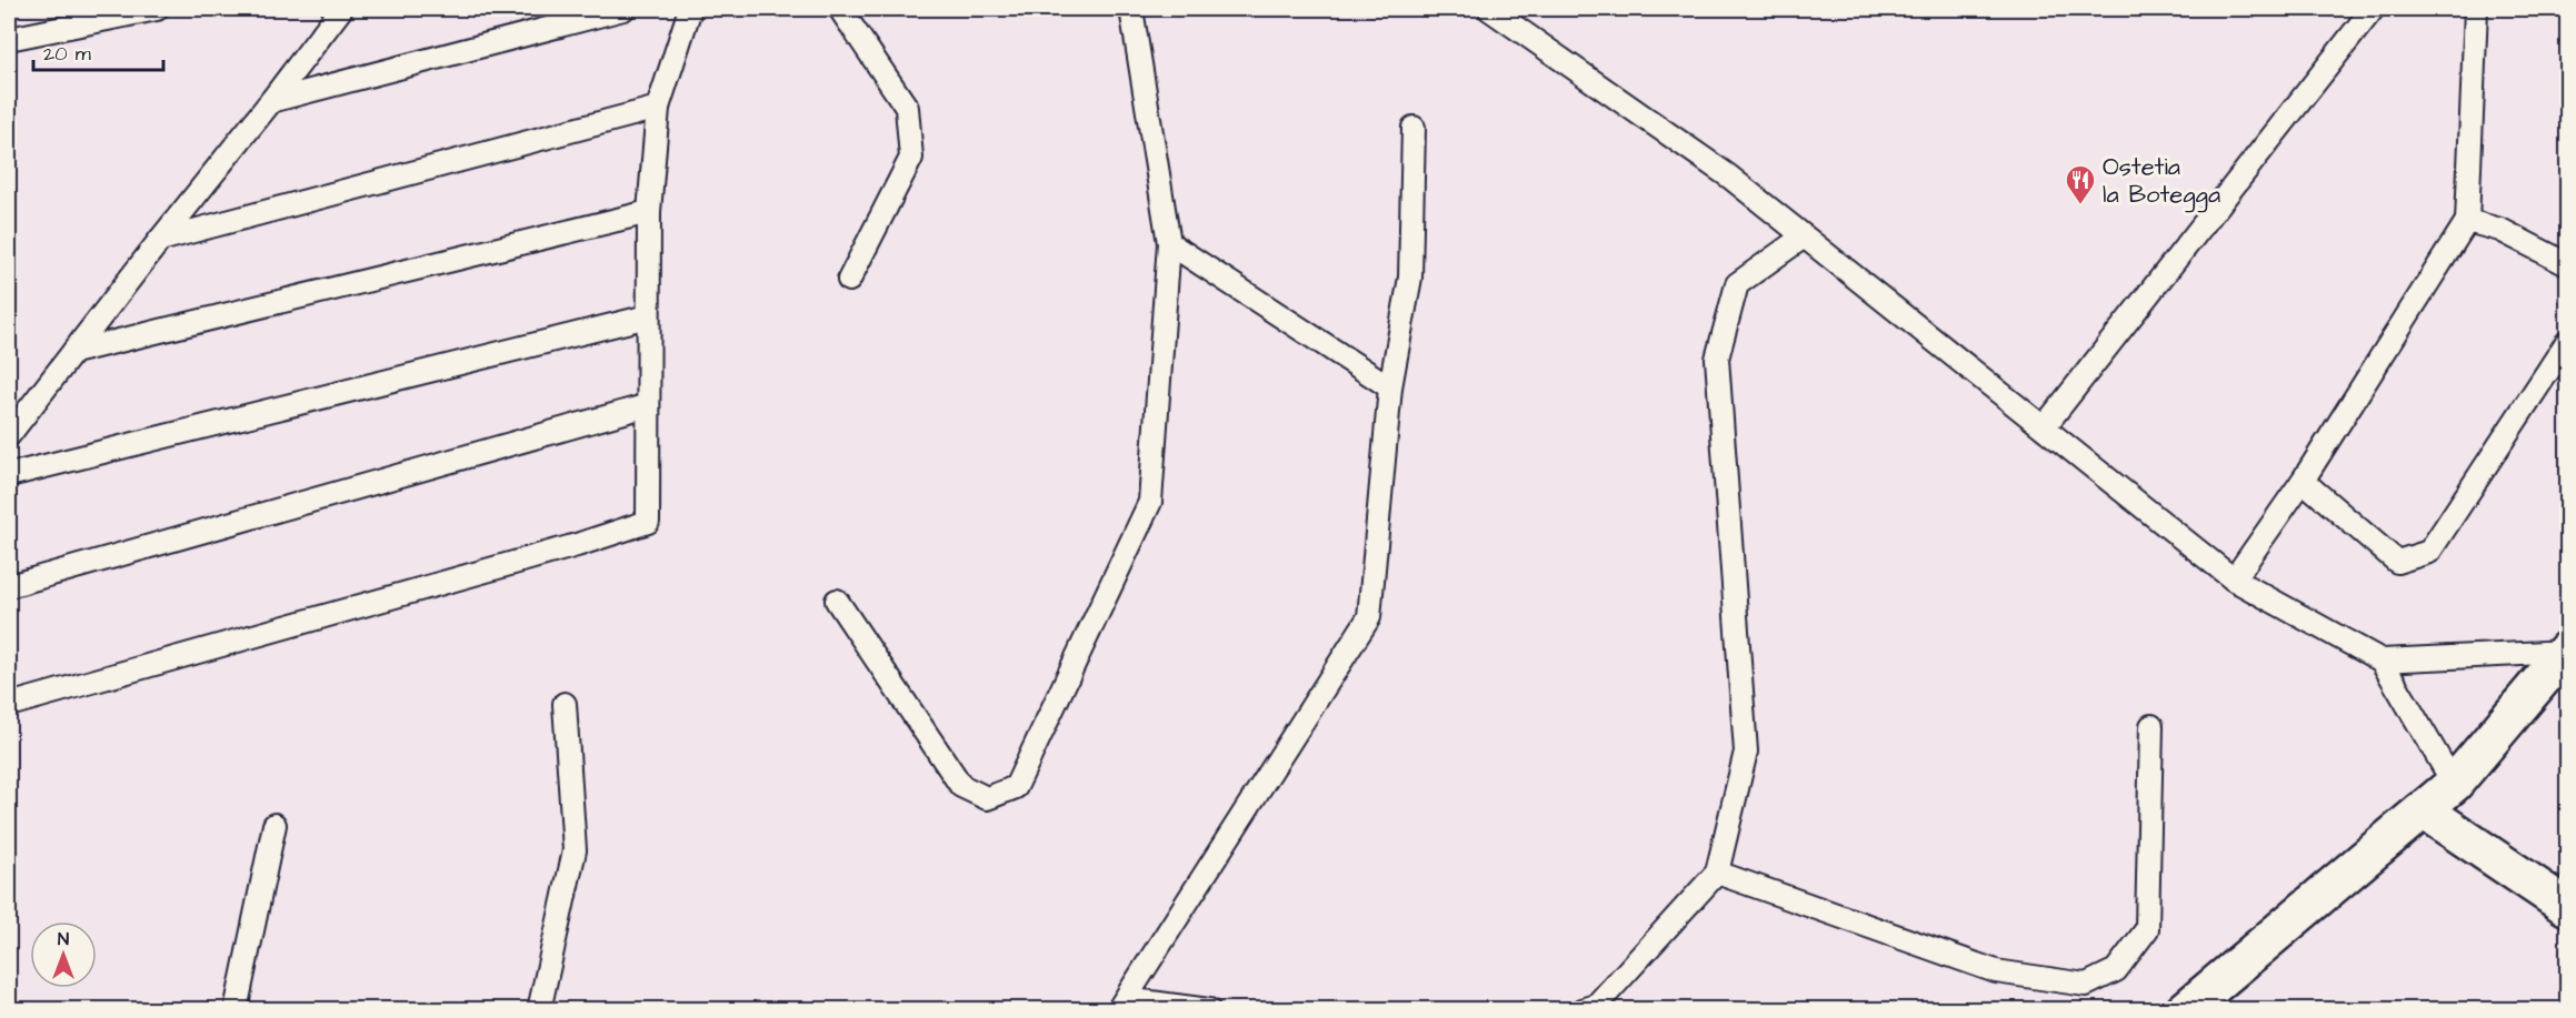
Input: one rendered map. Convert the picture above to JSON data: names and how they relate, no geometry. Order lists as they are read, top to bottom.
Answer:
{
  "places": {
    "restaurant": ["Ostetia la Botegga"]
  },
  "scale_bar": "20 m",
  "north": "top"
}
